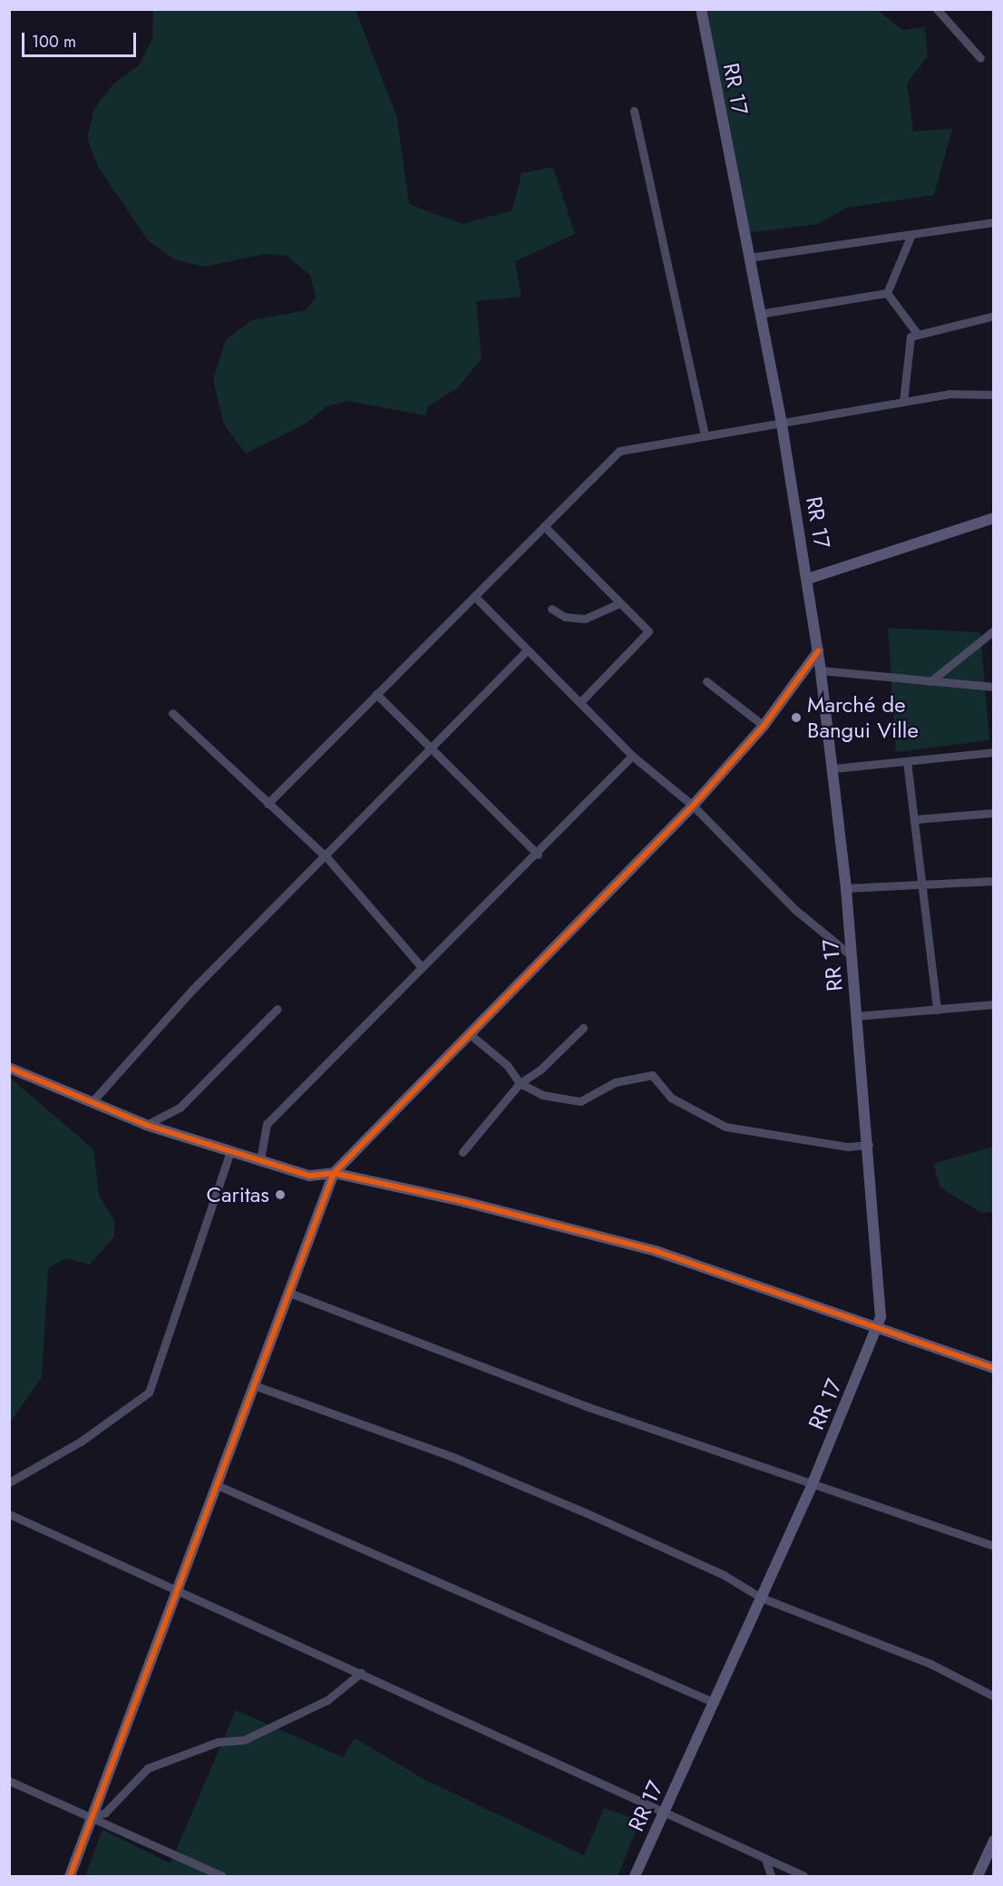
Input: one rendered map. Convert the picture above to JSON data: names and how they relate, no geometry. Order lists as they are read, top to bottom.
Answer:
{
  "streets": {
    "street": ["RR 17"]
  },
  "places": ["Marché de Bangui Ville", "Caritas"],
  "scale_bar": "100 m"
}
